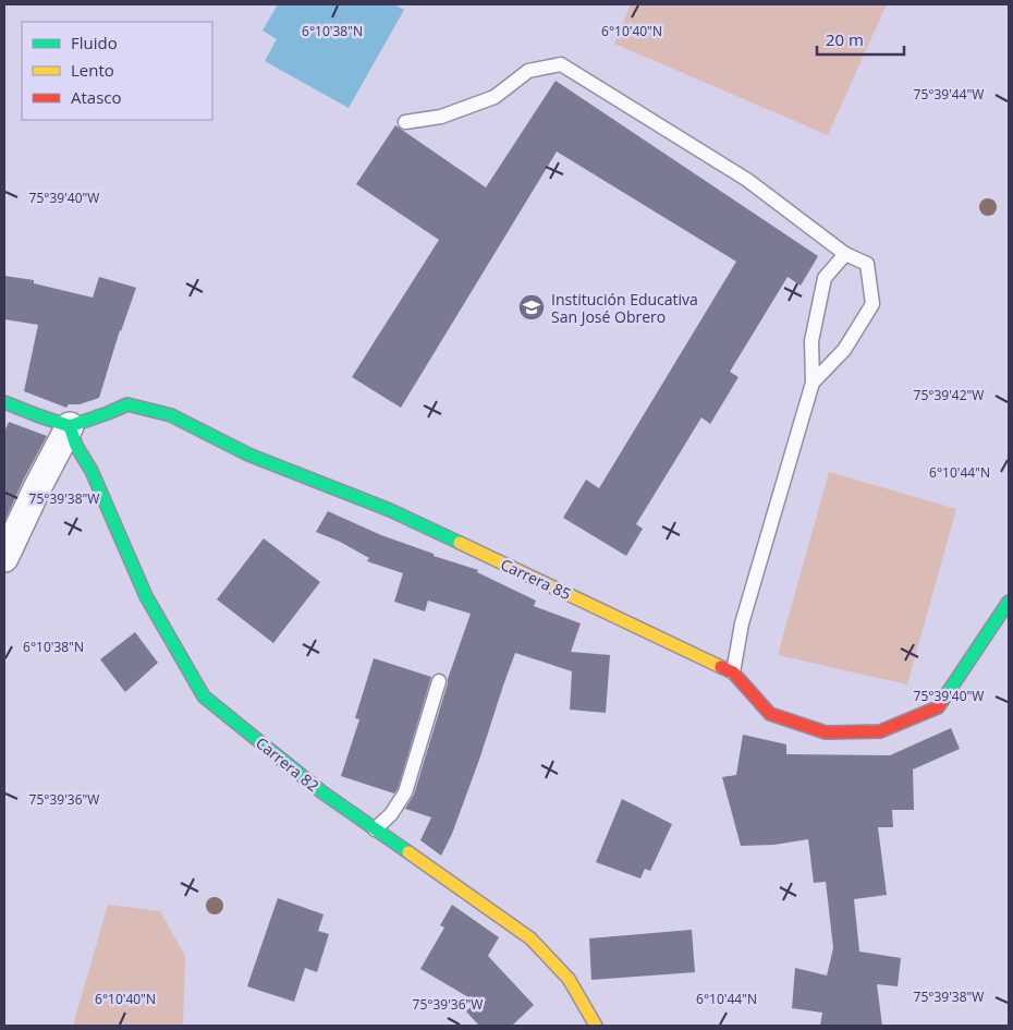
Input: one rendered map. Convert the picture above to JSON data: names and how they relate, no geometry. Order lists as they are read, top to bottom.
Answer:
{
  "streets": {
    "street": ["Carrera 85", "Carrera 82"]
  },
  "crossings": [
    ["Carrera 85", "Carrera 82"]
  ],
  "places": {
    "school or university": ["Institución Educativa San José Obrero"]
  },
  "legend": ["Fluido", "Lento", "Atasco"],
  "scale_bar": "20 m",
  "coordinates": [
    "6°10'38\"N",
    "6°10'40\"N",
    "75°39'44\"W",
    "75°39'40\"W",
    "75°39'42\"W",
    "6°10'44\"N",
    "75°39'38\"W",
    "75°39'36\"W"
  ]
}
